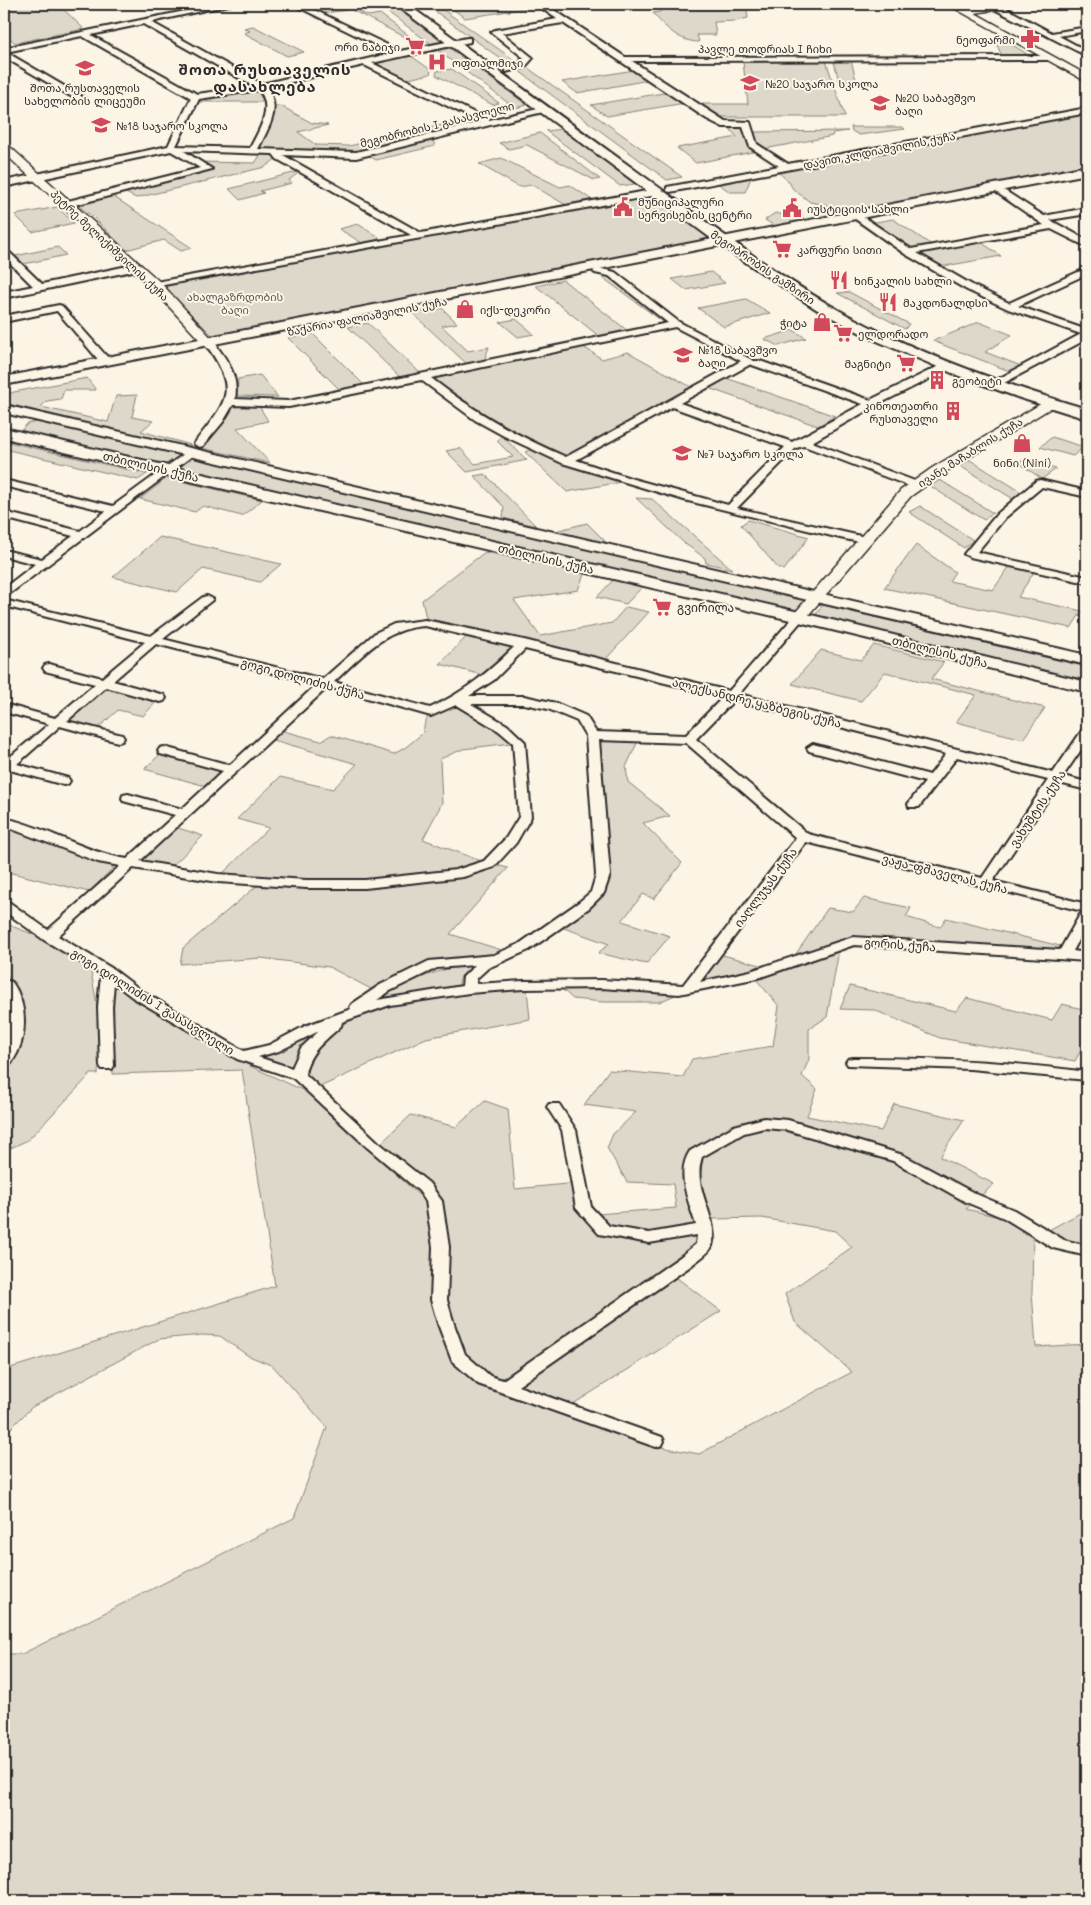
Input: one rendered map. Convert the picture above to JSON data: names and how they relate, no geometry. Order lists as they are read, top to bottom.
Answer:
{
  "streets": {
    "main road": ["მეგობრობის გამზირი", "ზაქარია ფალიაშვილის ქუჩა", "თბილისის ქუჩა"],
    "street": [
      "პავლე თოდრიას I ჩიხი",
      "მეგობრობის I გასასვლელი",
      "დავით კლდიაშვილის ქუჩა",
      "პეტრე მელიქიშვილის ქუჩა",
      "ივანე მაჩაბლის ქუჩა",
      "გოგი დოლიძის ქუჩა",
      "ალექსანდრე ყაზბეგის ქუჩა",
      "ვახუშტის ქუჩა",
      "ვაჟა-ფშაველას ქუჩა",
      "იაღლუჯას ქუჩა",
      "გორის ქუჩა",
      "გოგი დოლიძის I გასასვლელი"
    ]
  },
  "crossings": [
    ["მეგობრობის I გასასვლელი", "პეტრე მელიქიშვილის ქუჩა"],
    ["მეგობრობის I გასასვლელი", "მეგობრობის გამზირი"],
    ["დავით კლდიაშვილის ქუჩა", "მეგობრობის გამზირი"],
    ["პეტრე მელიქიშვილის ქუჩა", "ზაქარია ფალიაშვილის ქუჩა"],
    ["მეგობრობის გამზირი", "ზაქარია ფალიაშვილის ქუჩა"],
    ["მეგობრობის გამზირი", "ივანე მაჩაბლის ქუჩა"],
    ["ივანე მაჩაბლის ქუჩა", "თბილისის ქუჩა"],
    ["გოგი დოლიძის ქუჩა", "ალექსანდრე ყაზბეგის ქუჩა"],
    ["ალექსანდრე ყაზბეგის ქუჩა", "ვახუშტის ქუჩა"],
    ["ალექსანდრე ყაზბეგის ქუჩა", "გოგი დოლიძის I გასასვლელი"],
    ["ვახუშტის ქუჩა", "ვაჟა-ფშაველას ქუჩა"],
    ["ვაჟა-ფშაველას ქუჩა", "იაღლუჯას ქუჩა"],
    ["იაღლუჯას ქუჩა", "გორის ქუჩა"]
  ],
  "districts": ["შოთა რუსთაველის დასახლება"],
  "parks": ["ახალგაზრდობის ბაღი"],
  "places": {
    "pharmacy": ["ნეოფარმი"],
    "supermarket": [
      "ორი ნაბიჯი",
      "კარფური სითი",
      "ელდორადო",
      "მაგნიტი",
      "გვირილა"
    ],
    "hospital": ["ოფთალმიჯი"],
    "school or university": [
      "შოთა რუსთაველის სახელობის ლიცეუმი",
      "№20 საჯარო სკოლა",
      "№20 საბავშვო ბაღი",
      "№18 საჯარო სკოლა",
      "№18 საბავშვო ბაღი",
      "№7 საჯარო სკოლა"
    ],
    "public building": ["მუნიციპალური სერვისების ცენტრი", "იუსტიციის სახლი"],
    "restaurant": ["ხინკალის სახლი", "მაკდონალდსი"],
    "shop": ["იქს-დეკორი", "ჭიტა", "ნინი (Nini)"],
    "building": ["გეობიტი", "კინოთეათრი რუსთაველი"]
  }
}
